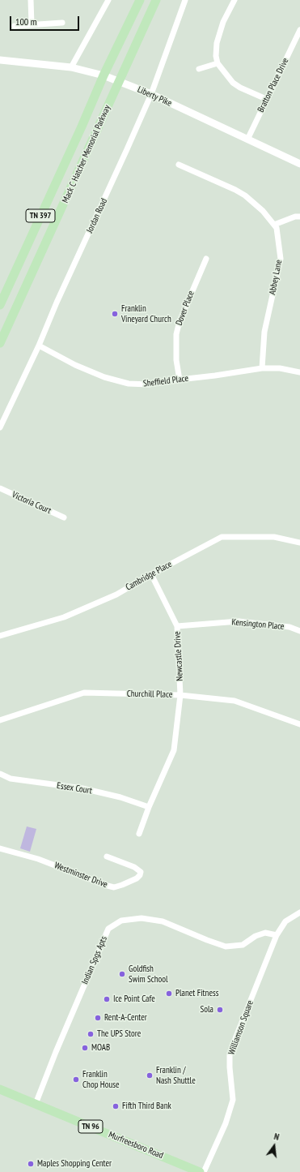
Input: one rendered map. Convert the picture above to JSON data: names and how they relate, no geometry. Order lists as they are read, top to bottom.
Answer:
{
  "streets": {
    "highway": [
      "Mack C Hatcher Memorial Parkway",
      "TN 397",
      "TN 96",
      "Murfreesboro Road"
    ],
    "street": [
      "Bratton Place Drive",
      "Liberty Pike",
      "Jordan Road",
      "Abbey Lane",
      "Dover Place",
      "Sheffield Place",
      "Victoria Court",
      "Cambridge Place",
      "Kensington Place",
      "Newcastle Drive",
      "Churchill Place",
      "Essex Court",
      "Westminster Drive",
      "Indian Spgs Apts",
      "Williamson Square"
    ]
  },
  "crossings": [
    ["Bratton Place Drive", "Liberty Pike"],
    ["Liberty Pike", "Mack C Hatcher Memorial Parkway"],
    ["Liberty Pike", "Jordan Road"],
    ["Jordan Road", "Sheffield Place"],
    ["Abbey Lane", "Sheffield Place"],
    ["Dover Place", "Sheffield Place"],
    ["Cambridge Place", "Newcastle Drive"],
    ["Kensington Place", "Newcastle Drive"],
    ["Newcastle Drive", "Churchill Place"],
    ["Newcastle Drive", "Essex Court"],
    ["Indian Spgs Apts", "Williamson Square"],
    ["Indian Spgs Apts", "Murfreesboro Road"]
  ],
  "places": [
    "Franklin Vineyard Church",
    "Goldfish Swim School",
    "Planet Fitness",
    "Ice Point Cafe",
    "Sola",
    "Rent-A-Center",
    "The UPS Store",
    "MOAB",
    "Franklin / Nash Shuttle",
    "Franklin Chop House",
    "Fifth Third Bank",
    "Maples Shopping Center"
  ],
  "scale_bar": "100 m",
  "north": "top"
}
